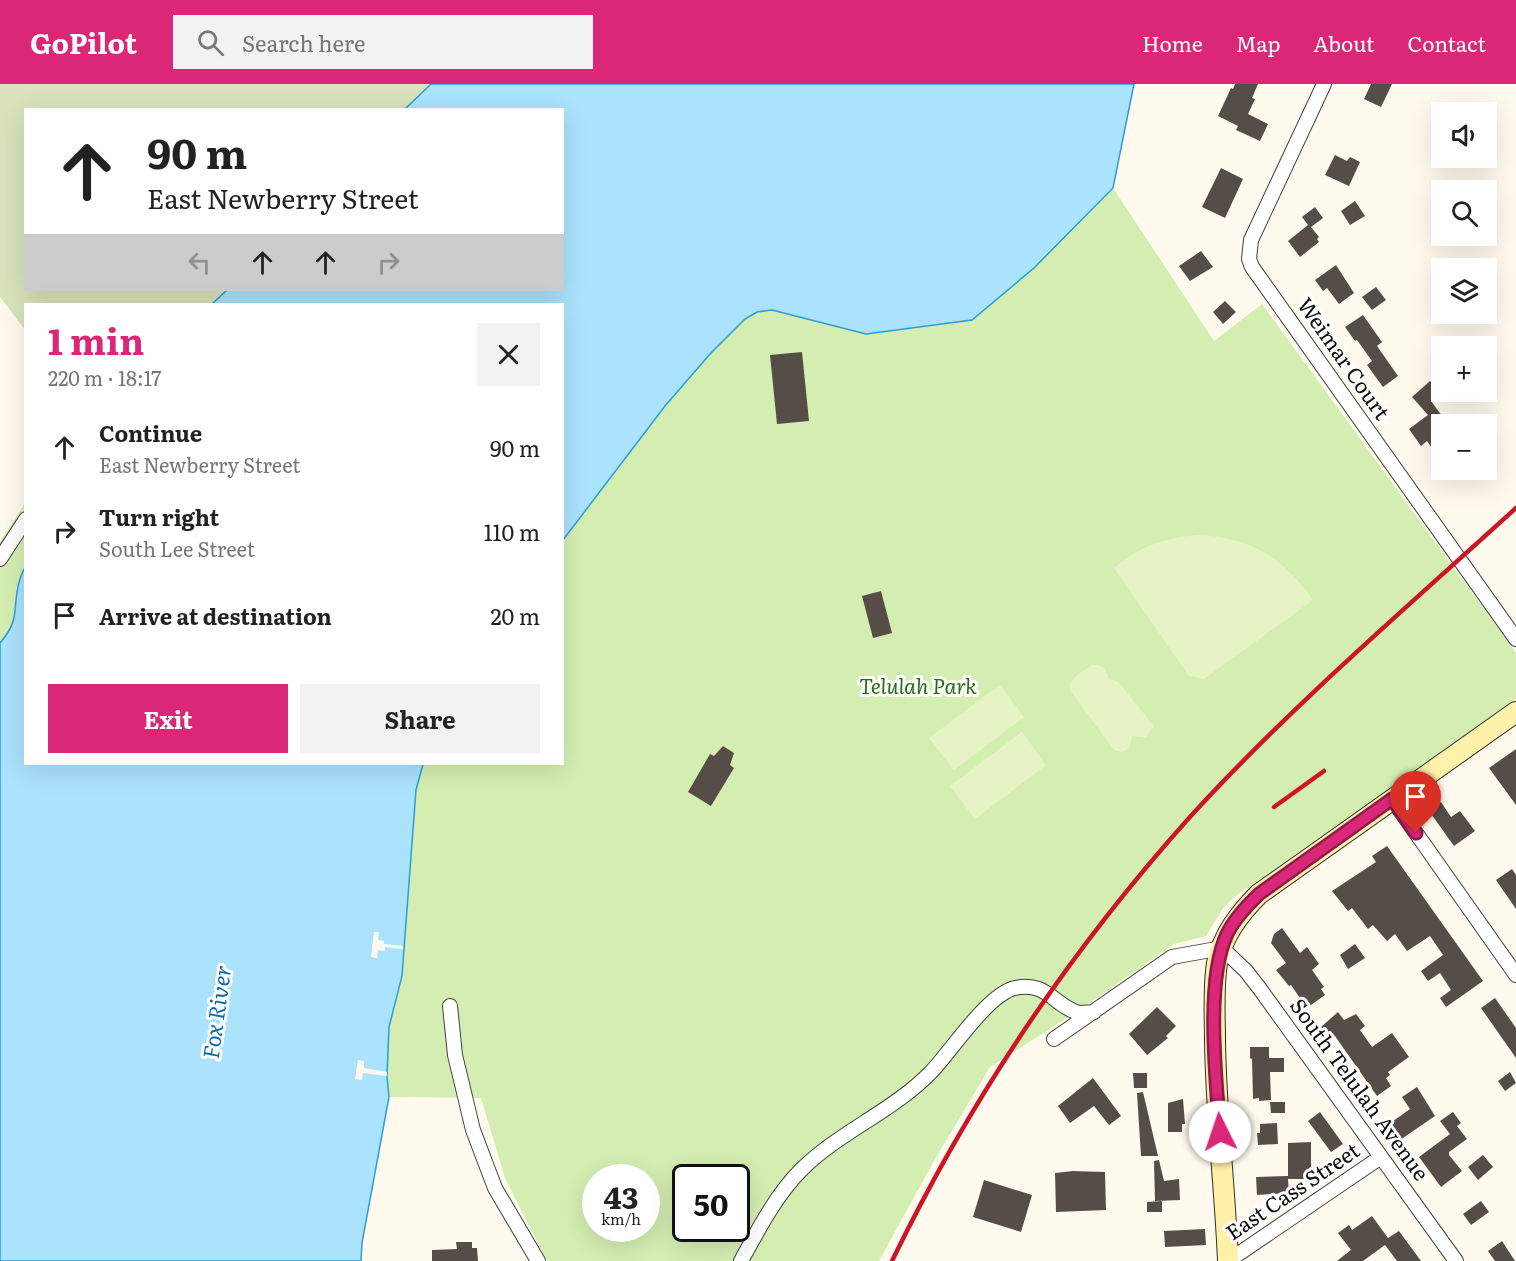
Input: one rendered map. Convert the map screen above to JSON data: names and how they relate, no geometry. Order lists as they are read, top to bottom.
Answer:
{
  "streets": {
    "street": ["Weimar Court", "South Telulah Avenue", "East Cass Street"]
  },
  "crossings": [
    ["South Telulah Avenue", "East Cass Street"]
  ],
  "water": ["Fox River"],
  "parks": ["Telulah Park"],
  "page": {
    "header": "GoPilot",
    "search": "Search here",
    "nav": [
      "Home",
      "Map",
      "About",
      "Contact"
    ],
    "map_buttons": ["+", "−"],
    "turn": ["90 m", "East Newberry Street"],
    "heading": ["1 min", "220 m · 18:17"],
    "list": [
      {
        "name": "Continue",
        "note": "East Newberry Street",
        "value": "90 m"
      },
      {
        "name": "Turn right",
        "note": "South Lee Street",
        "value": "110 m"
      },
      {
        "name": "Arrive at destination",
        "value": "20 m"
      }
    ],
    "buttons": ["Exit", "Share"],
    "speed": "43 km/h",
    "limit": "50"
  }
}
